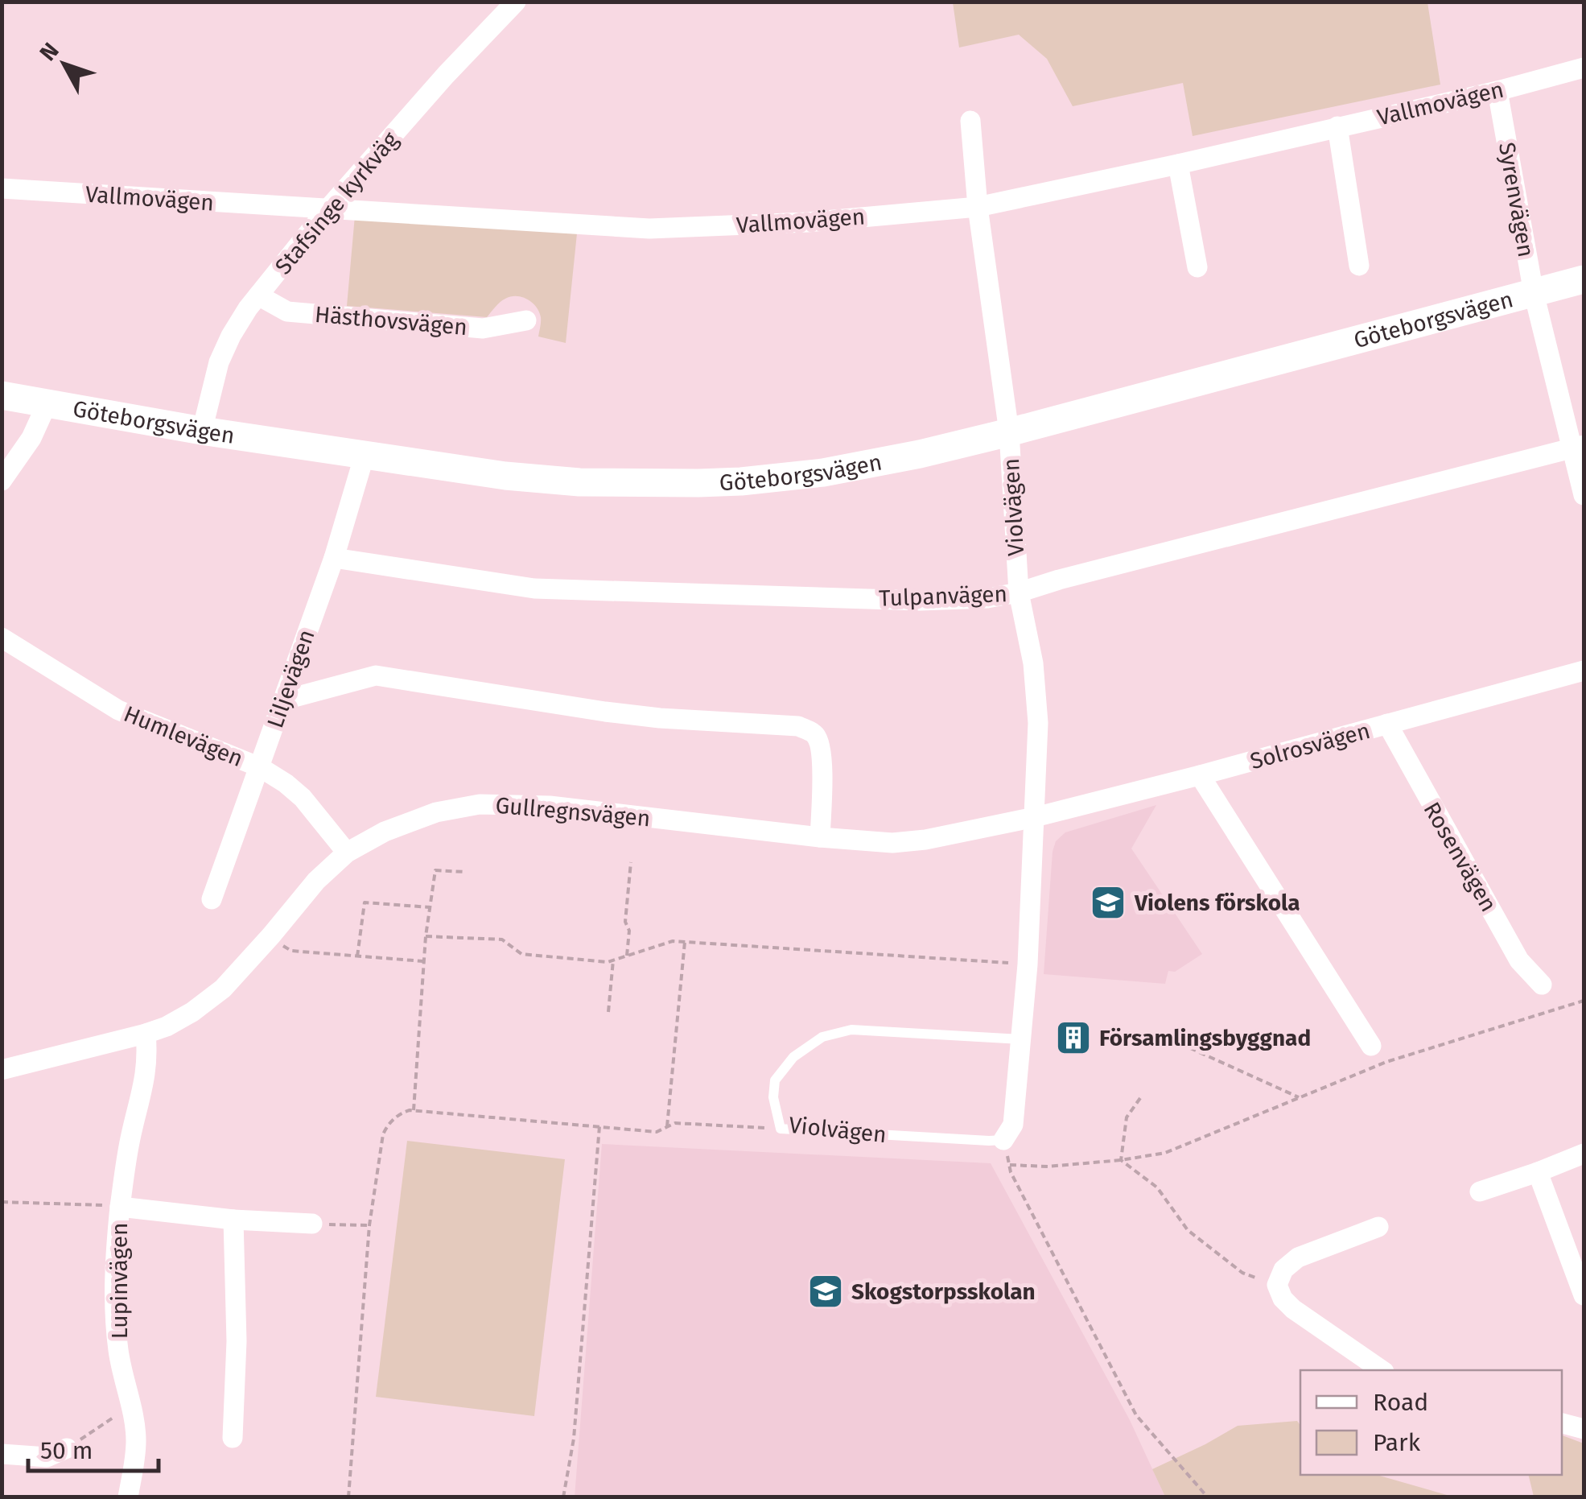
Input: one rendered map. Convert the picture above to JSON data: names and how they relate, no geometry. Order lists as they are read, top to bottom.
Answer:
{
  "streets": {
    "street": [
      "Vallmovägen",
      "Syrenvägen",
      "Stafsinge kyrkväg",
      "Göteborgsvägen",
      "Hästhovsvägen",
      "Violvägen",
      "Tulpanvägen",
      "Liljevägen",
      "Humlevägen",
      "Solrosvägen",
      "Gullregnsvägen",
      "Rosenvägen",
      "Lupinvägen"
    ]
  },
  "crossings": [
    ["Vallmovägen", "Syrenvägen"],
    ["Vallmovägen", "Stafsinge kyrkväg"],
    ["Vallmovägen", "Violvägen"],
    ["Syrenvägen", "Göteborgsvägen"],
    ["Syrenvägen", "Tulpanvägen"],
    ["Stafsinge kyrkväg", "Göteborgsvägen"],
    ["Stafsinge kyrkväg", "Hästhovsvägen"],
    ["Göteborgsvägen", "Violvägen"],
    ["Göteborgsvägen", "Liljevägen"],
    ["Violvägen", "Tulpanvägen"],
    ["Violvägen", "Solrosvägen"],
    ["Violvägen", "Gullregnsvägen"],
    ["Tulpanvägen", "Liljevägen"],
    ["Liljevägen", "Humlevägen"],
    ["Humlevägen", "Gullregnsvägen"],
    ["Solrosvägen", "Gullregnsvägen"],
    ["Solrosvägen", "Rosenvägen"],
    ["Gullregnsvägen", "Lupinvägen"]
  ],
  "places": {
    "school or university": ["Violens förskola", "Skogstorpsskolan"],
    "building": ["Församlingsbyggnad"]
  },
  "legend": ["Road", "Park"],
  "scale_bar": "50 m",
  "north": "top left"
}
